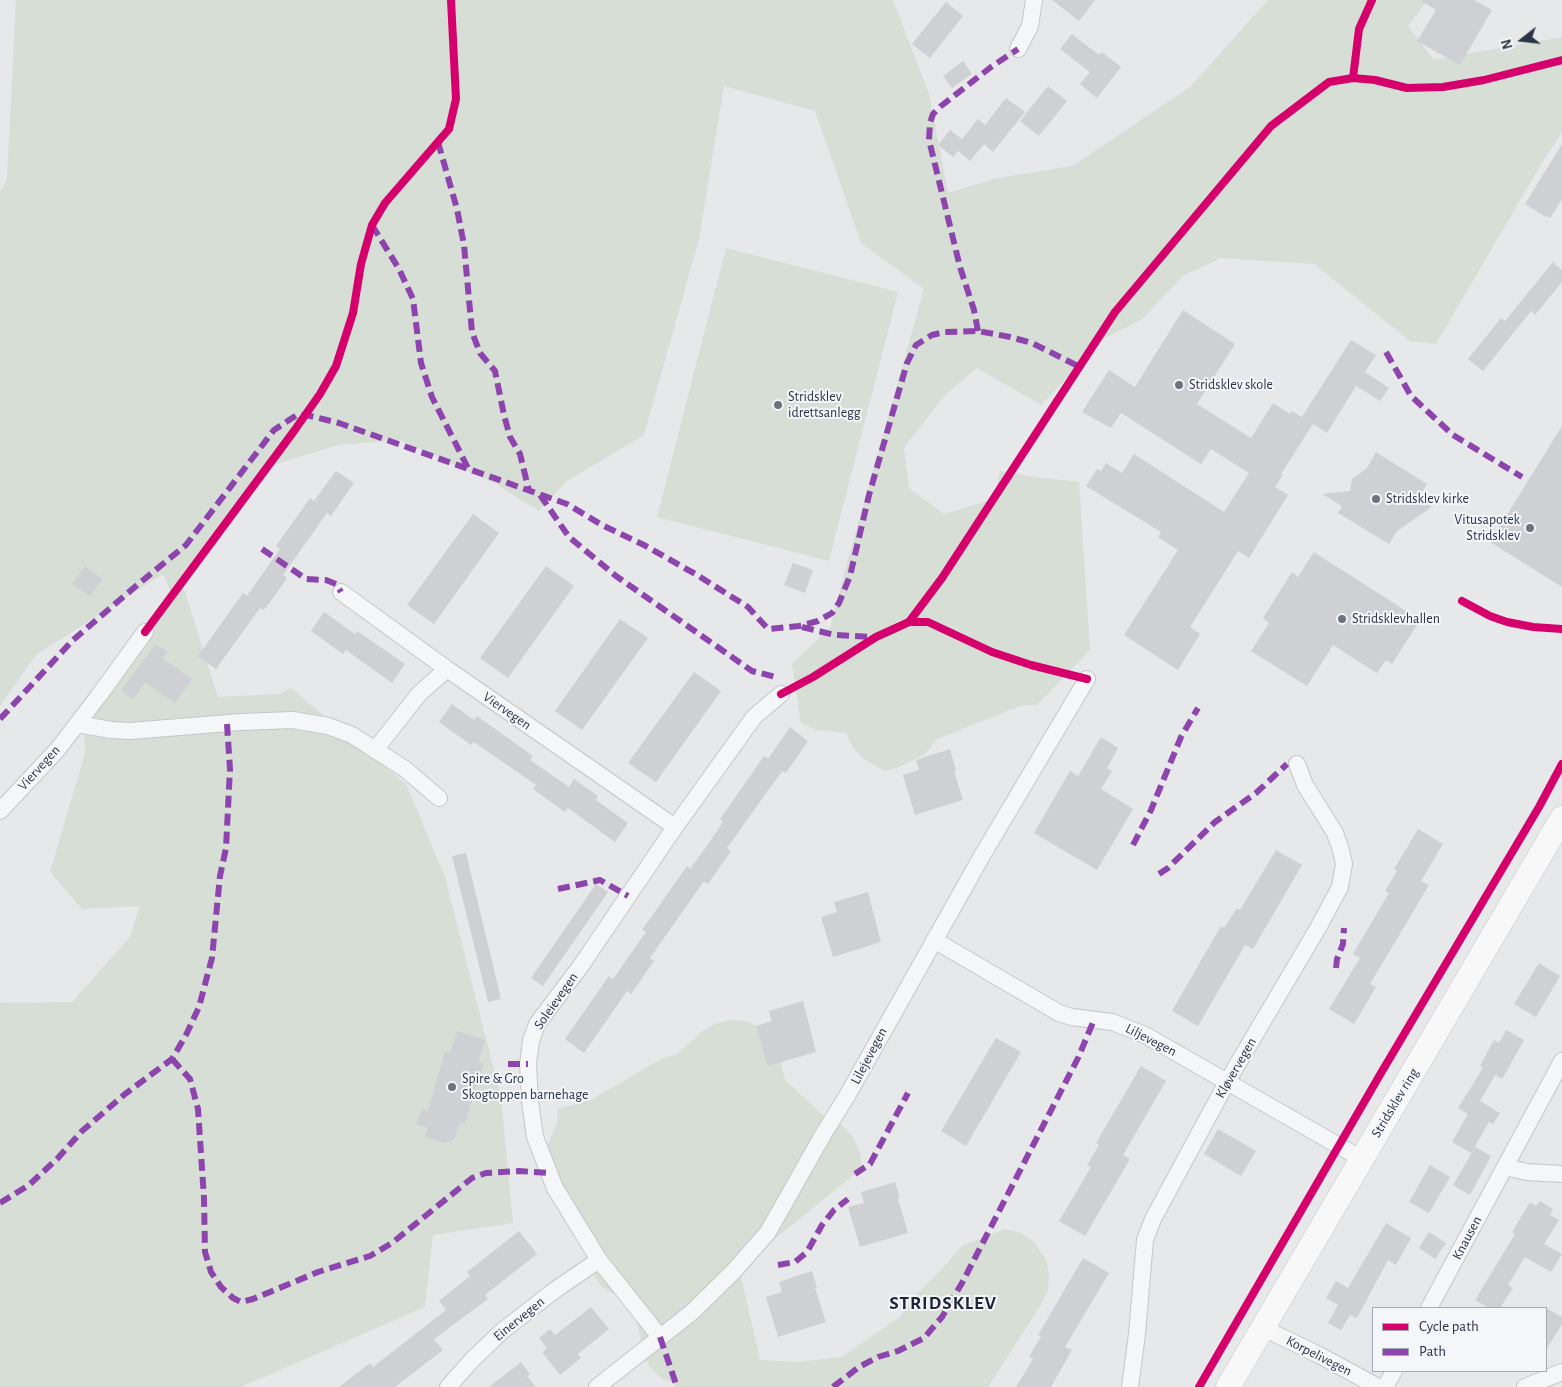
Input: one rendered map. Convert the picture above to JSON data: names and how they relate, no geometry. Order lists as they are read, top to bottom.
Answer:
{
  "streets": {
    "street": [
      "Viervegen",
      "Soleievegen",
      "Liljevegen",
      "Lilejevegen",
      "Kløvervegen",
      "Stridsklev ring",
      "Knausen",
      "Einervegen",
      "Korpelivegen"
    ]
  },
  "crossings": [
    ["Viervegen", "Soleievegen"],
    ["Soleievegen", "Lilejevegen"],
    ["Soleievegen", "Einervegen"],
    ["Liljevegen", "Lilejevegen"],
    ["Liljevegen", "Kløvervegen"],
    ["Liljevegen", "Stridsklev ring"],
    ["Stridsklev ring", "Korpelivegen"]
  ],
  "districts": ["STRIDSKLEV"],
  "places": [
    "Stridsklev skole",
    "Stridsklev idrettsanlegg",
    "Stridsklev kirke",
    "Vitusapotek Stridsklev",
    "Stridsklevhallen",
    "Spire & Gro Skogtoppen barnehage"
  ],
  "legend": ["Cycle path", "Path"],
  "north": "left"
}
